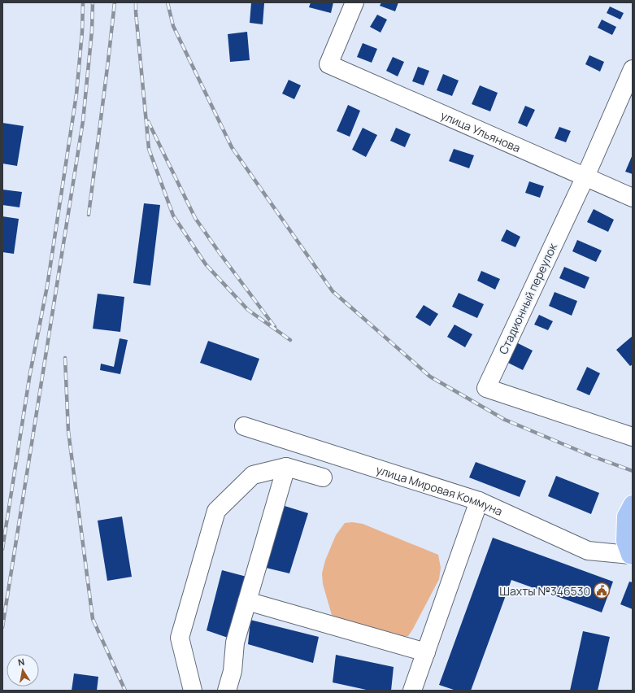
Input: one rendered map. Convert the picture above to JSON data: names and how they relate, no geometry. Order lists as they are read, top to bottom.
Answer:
{
  "streets": {
    "street": ["улица Ульянова", "Стадионный переулок", "улица Мировая Коммуна"]
  },
  "crossings": [
    ["улица Ульянова", "Стадионный переулок"]
  ],
  "places": {
    "public building": ["Шахты №346530"]
  },
  "north": "top"
}
